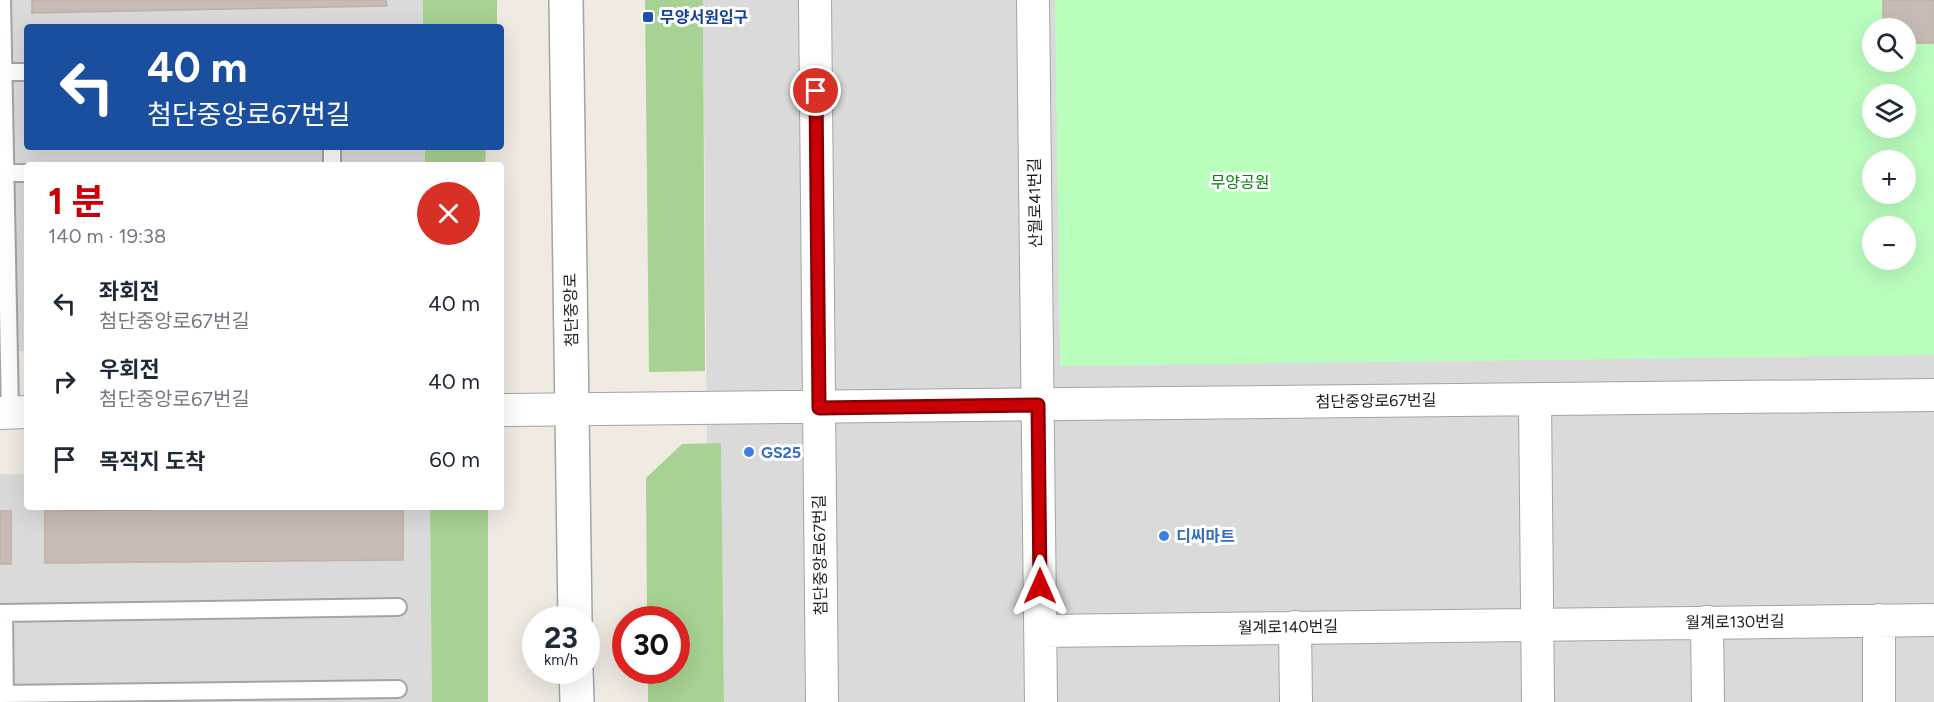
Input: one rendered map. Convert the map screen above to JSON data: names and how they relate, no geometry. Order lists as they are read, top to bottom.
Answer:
{
  "streets": {
    "street": [
      "산월로41번길",
      "첨단중앙로",
      "첨단중앙로67번길",
      "월계로130번길",
      "월계로140번길"
    ]
  },
  "crossings": [
    ["산월로41번길", "첨단중앙로67번길"],
    ["산월로41번길", "월계로140번길"],
    ["첨단중앙로", "첨단중앙로67번길"],
    ["월계로130번길", "월계로140번길"]
  ],
  "parks": ["무양공원"],
  "places": {
    "transit": ["무양서원입구"],
    "other": ["GS25", "디씨마트"]
  },
  "page": {
    "map_buttons": ["+", "−"],
    "turn": ["40 m", "첨단중앙로67번길"],
    "heading": ["1 분", "140 m · 19:38"],
    "list": [
      {
        "name": "좌회전",
        "note": "첨단중앙로67번길",
        "value": "40 m"
      },
      {
        "name": "우회전",
        "note": "첨단중앙로67번길",
        "value": "40 m"
      },
      {
        "name": "목적지 도착",
        "value": "60 m"
      }
    ],
    "speed": "23 km/h",
    "limit": "30"
  }
}
